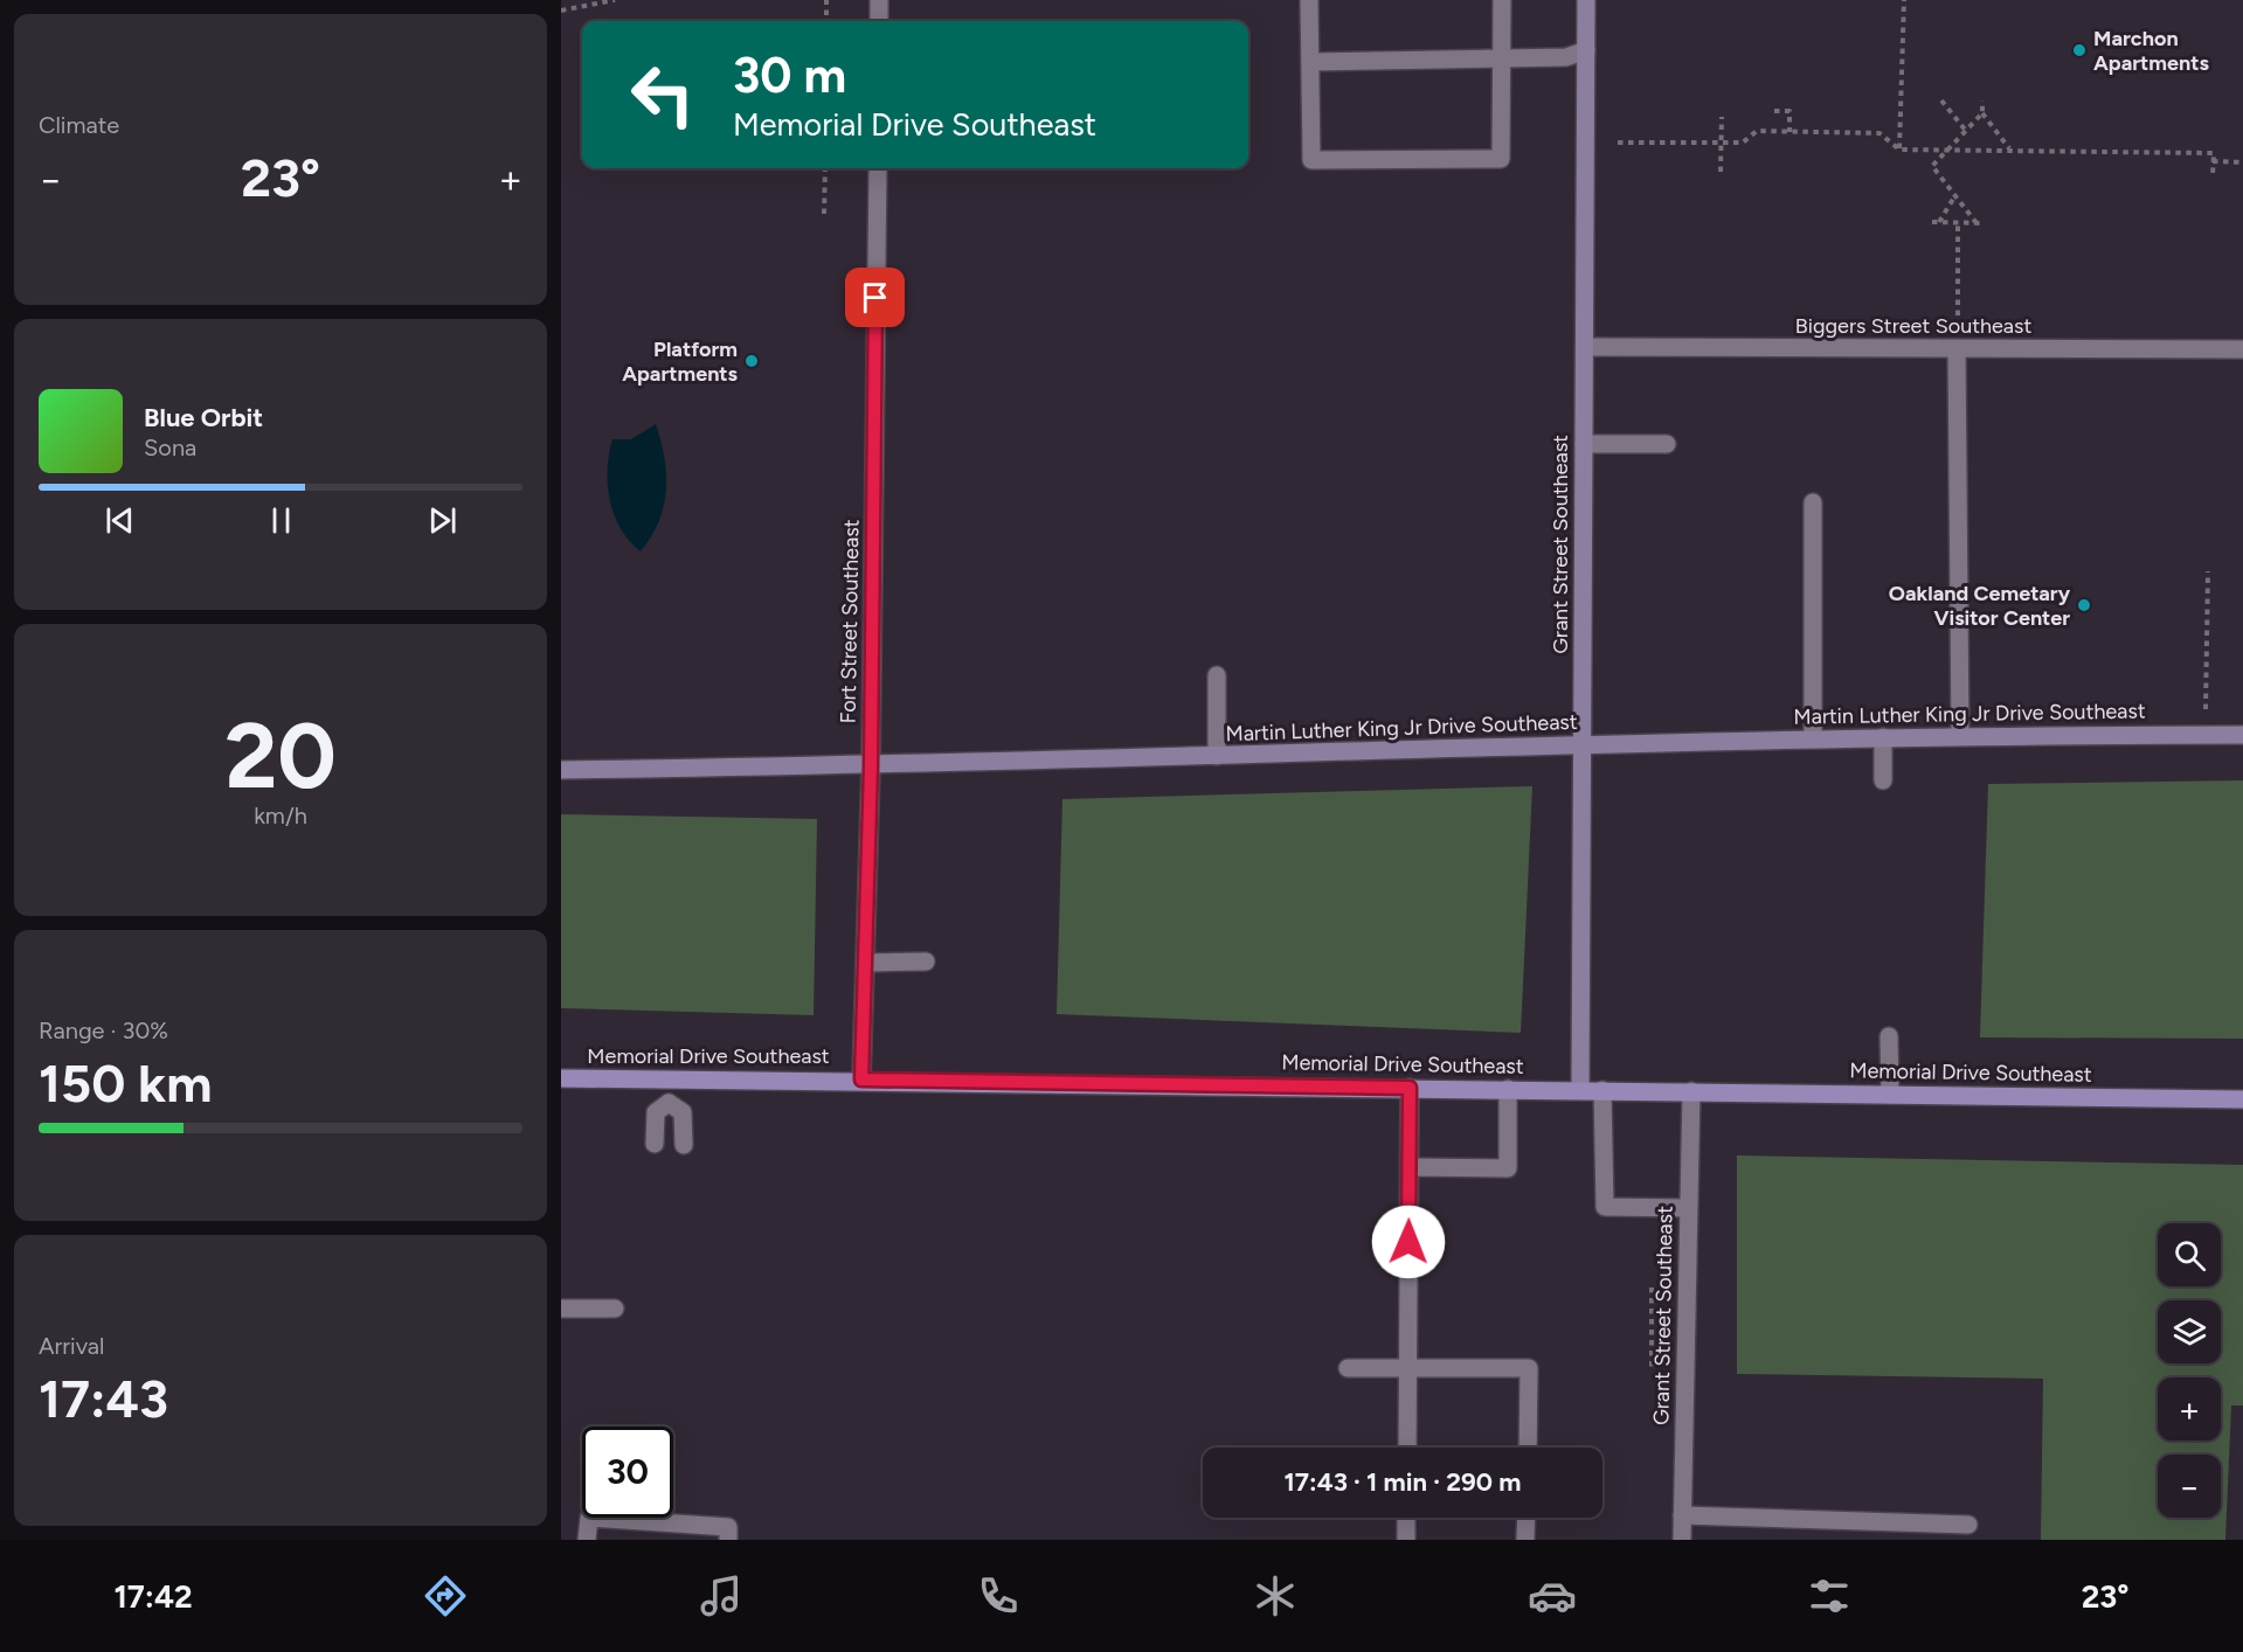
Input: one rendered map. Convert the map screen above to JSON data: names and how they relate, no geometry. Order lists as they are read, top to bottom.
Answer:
{
  "streets": {
    "main road": ["Grant Street Southeast", "Martin Luther King Jr Drive Southeast", "Memorial Drive Southeast"],
    "street": ["Biggers Street Southeast", "Fort Street Southeast"]
  },
  "crossings": [
    ["Biggers Street Southeast", "Grant Street Southeast"],
    ["Grant Street Southeast", "Martin Luther King Jr Drive Southeast"],
    ["Grant Street Southeast", "Memorial Drive Southeast"],
    ["Fort Street Southeast", "Martin Luther King Jr Drive Southeast"],
    ["Fort Street Southeast", "Memorial Drive Southeast"]
  ],
  "places": ["Marchon Apartments", "Platform Apartments", "Oakland Cemetary Visitor Center"],
  "page": {
    "tile": [
      "Climate",
      ["20", "km/h"],
      ["Range · 30%", "150 km"],
      ["Arrival", "17:43"]
    ],
    "turn": ["30 m", "Memorial Drive Southeast"],
    "heat": ["−", "23°", "+"],
    "song": ["Blue Orbit", "Sona"],
    "map_buttons": ["+", "−"],
    "limit": "30",
    "trip": "17:43 · 1 min · 290 m",
    "tabs": ["17:42", "23°"]
  }
}
